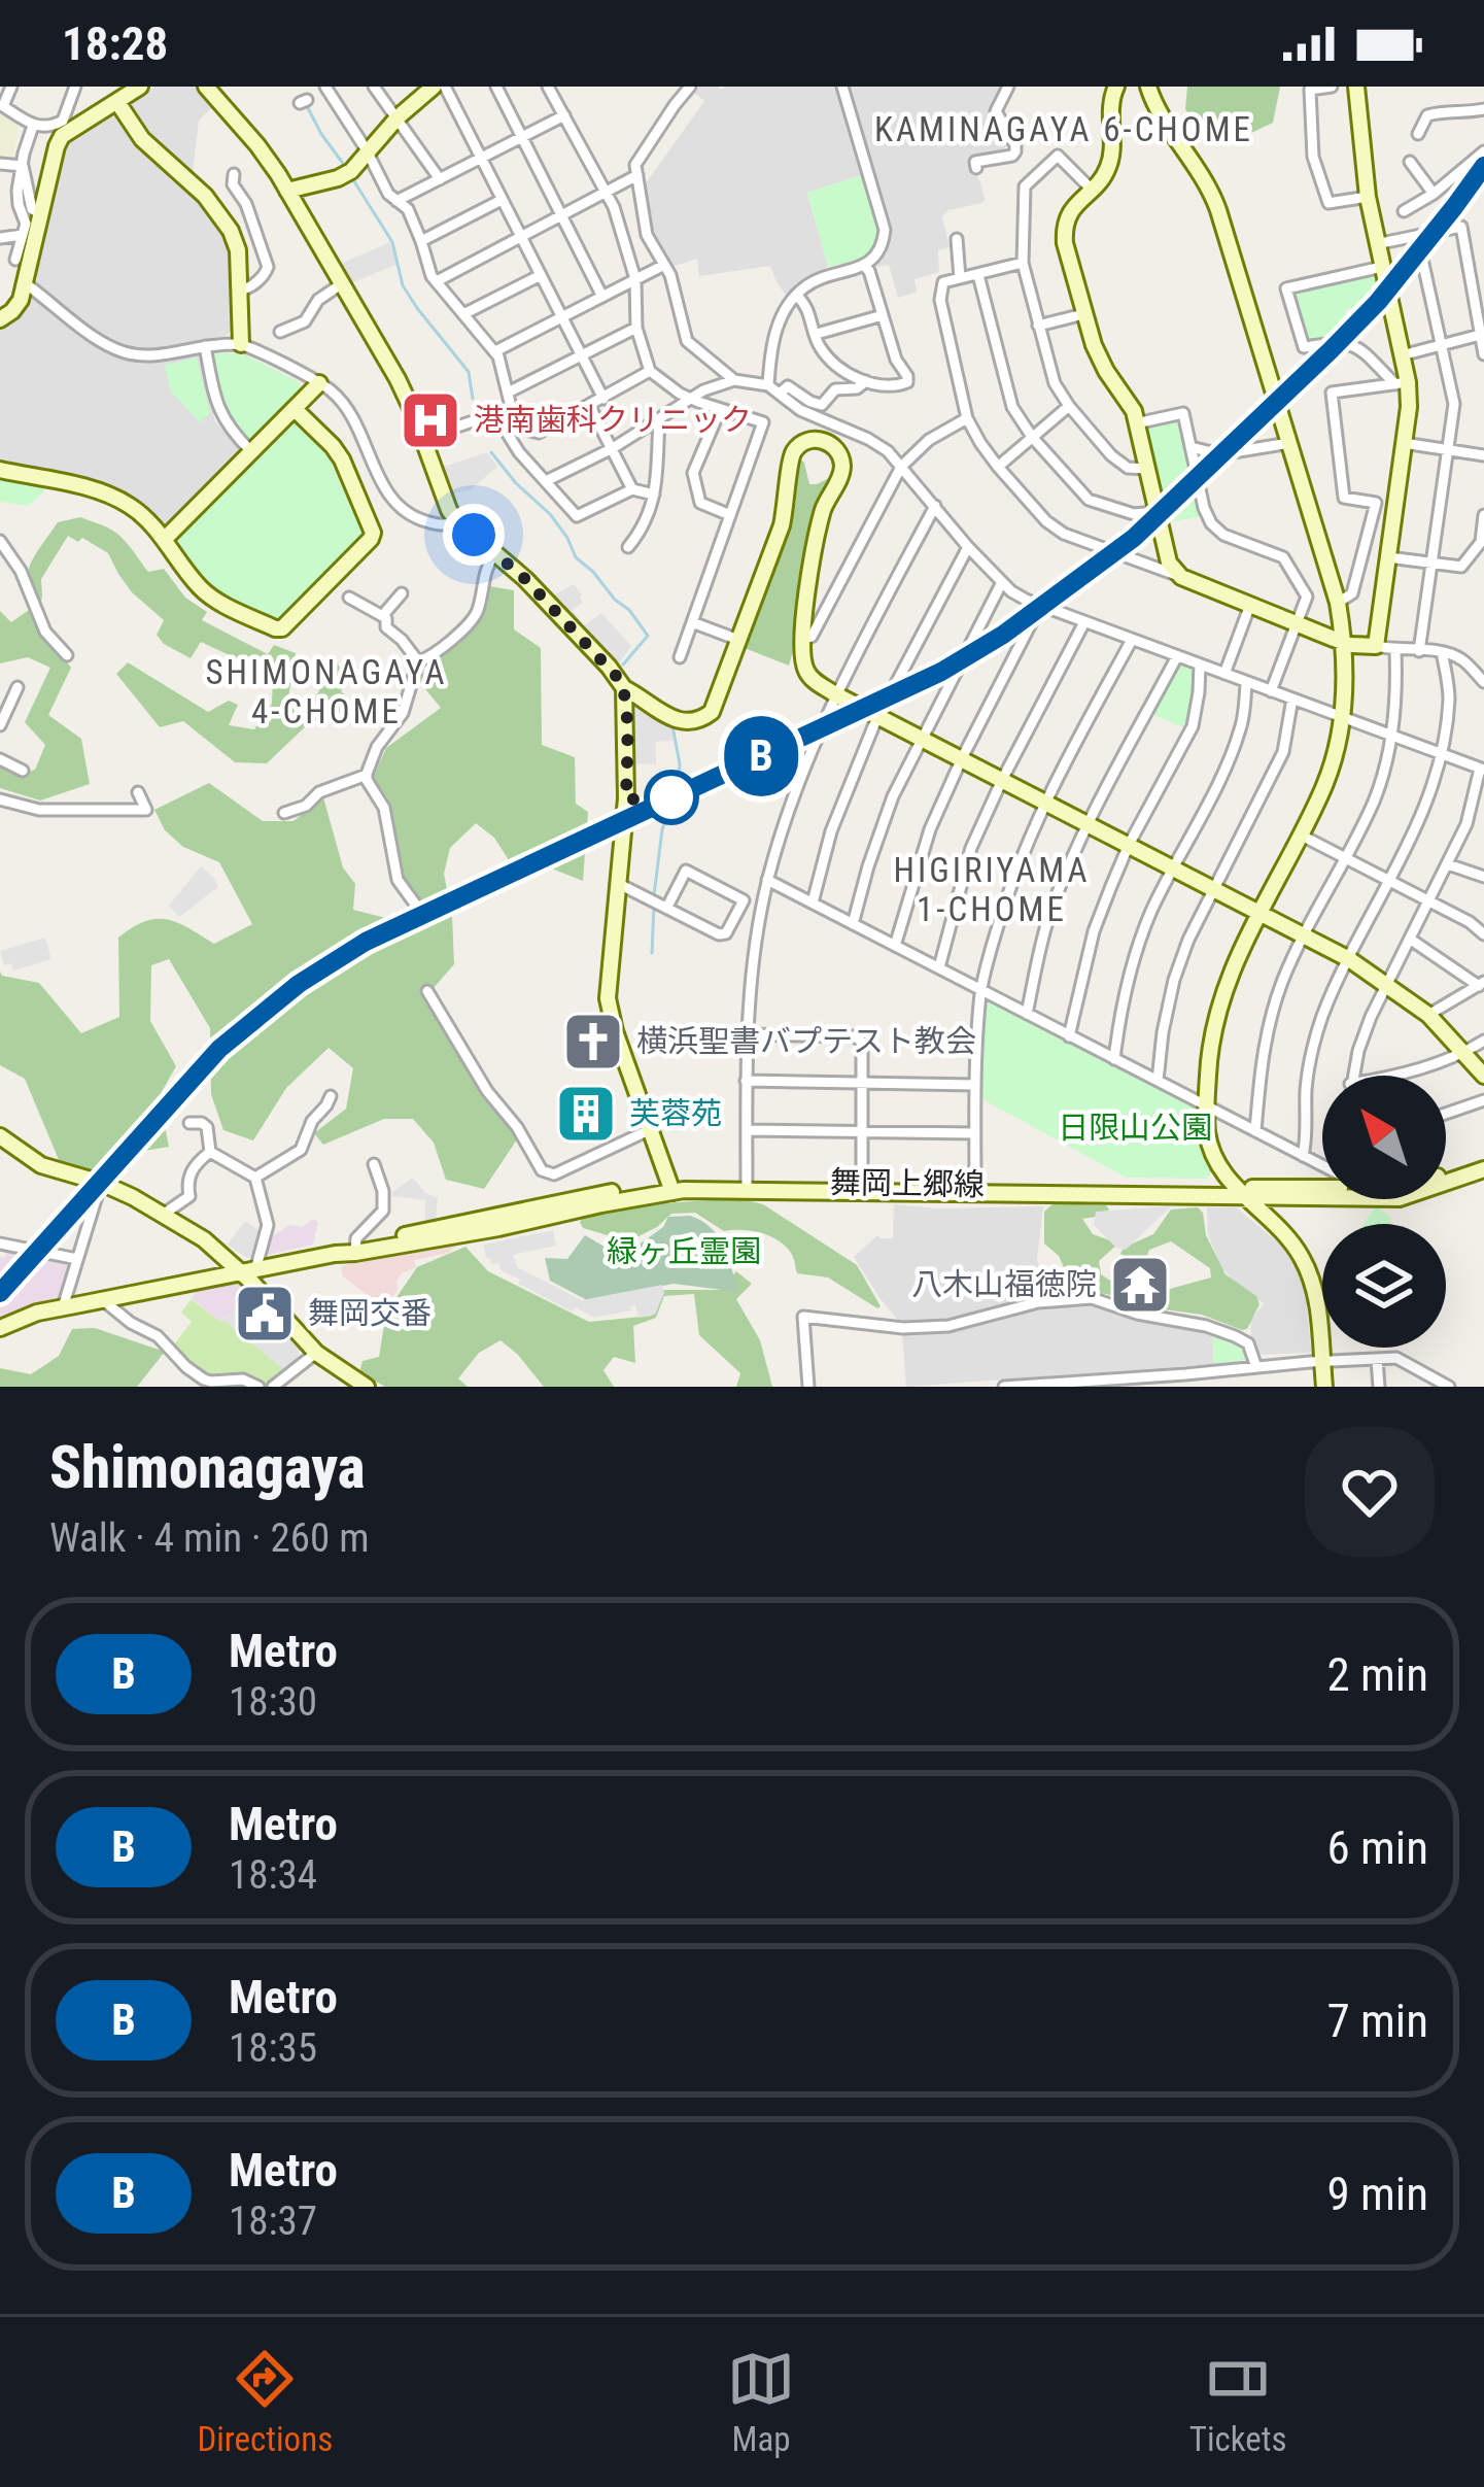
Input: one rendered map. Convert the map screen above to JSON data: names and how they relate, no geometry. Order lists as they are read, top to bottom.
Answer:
{
  "streets": {
    "street": ["舞岡上郷線"]
  },
  "districts": ["KAMINAGAYA 6-CHOME", "SHIMONAGAYA 4-CHOME", "HIGIRIYAMA 1-CHOME"],
  "parks": ["日限山公園", "緑ヶ丘霊園"],
  "places": {
    "hospital": ["港南歯科クリニック"],
    "church": ["横浜聖書バプテスト教会"],
    "building": ["芙蓉苑"],
    "temple": ["八木山福徳院"],
    "public building": ["舞岡交番"]
  },
  "lines": ["metro line B"],
  "north": "top left",
  "page": {
    "status": "18:28",
    "on_map": "B",
    "heading": ["Shimonagaya", "Walk · 4 min · 260 m"],
    "list": [
      {
        "mark": "B",
        "name": "Metro",
        "note": "18:30",
        "value": "2 min"
      },
      {
        "mark": "B",
        "name": "Metro",
        "note": "18:34",
        "value": "6 min"
      },
      {
        "mark": "B",
        "name": "Metro",
        "note": "18:35",
        "value": "7 min"
      },
      {
        "mark": "B",
        "name": "Metro",
        "note": "18:37",
        "value": "9 min"
      }
    ],
    "tabs": ["Directions", "Map", "Tickets"]
  }
}
